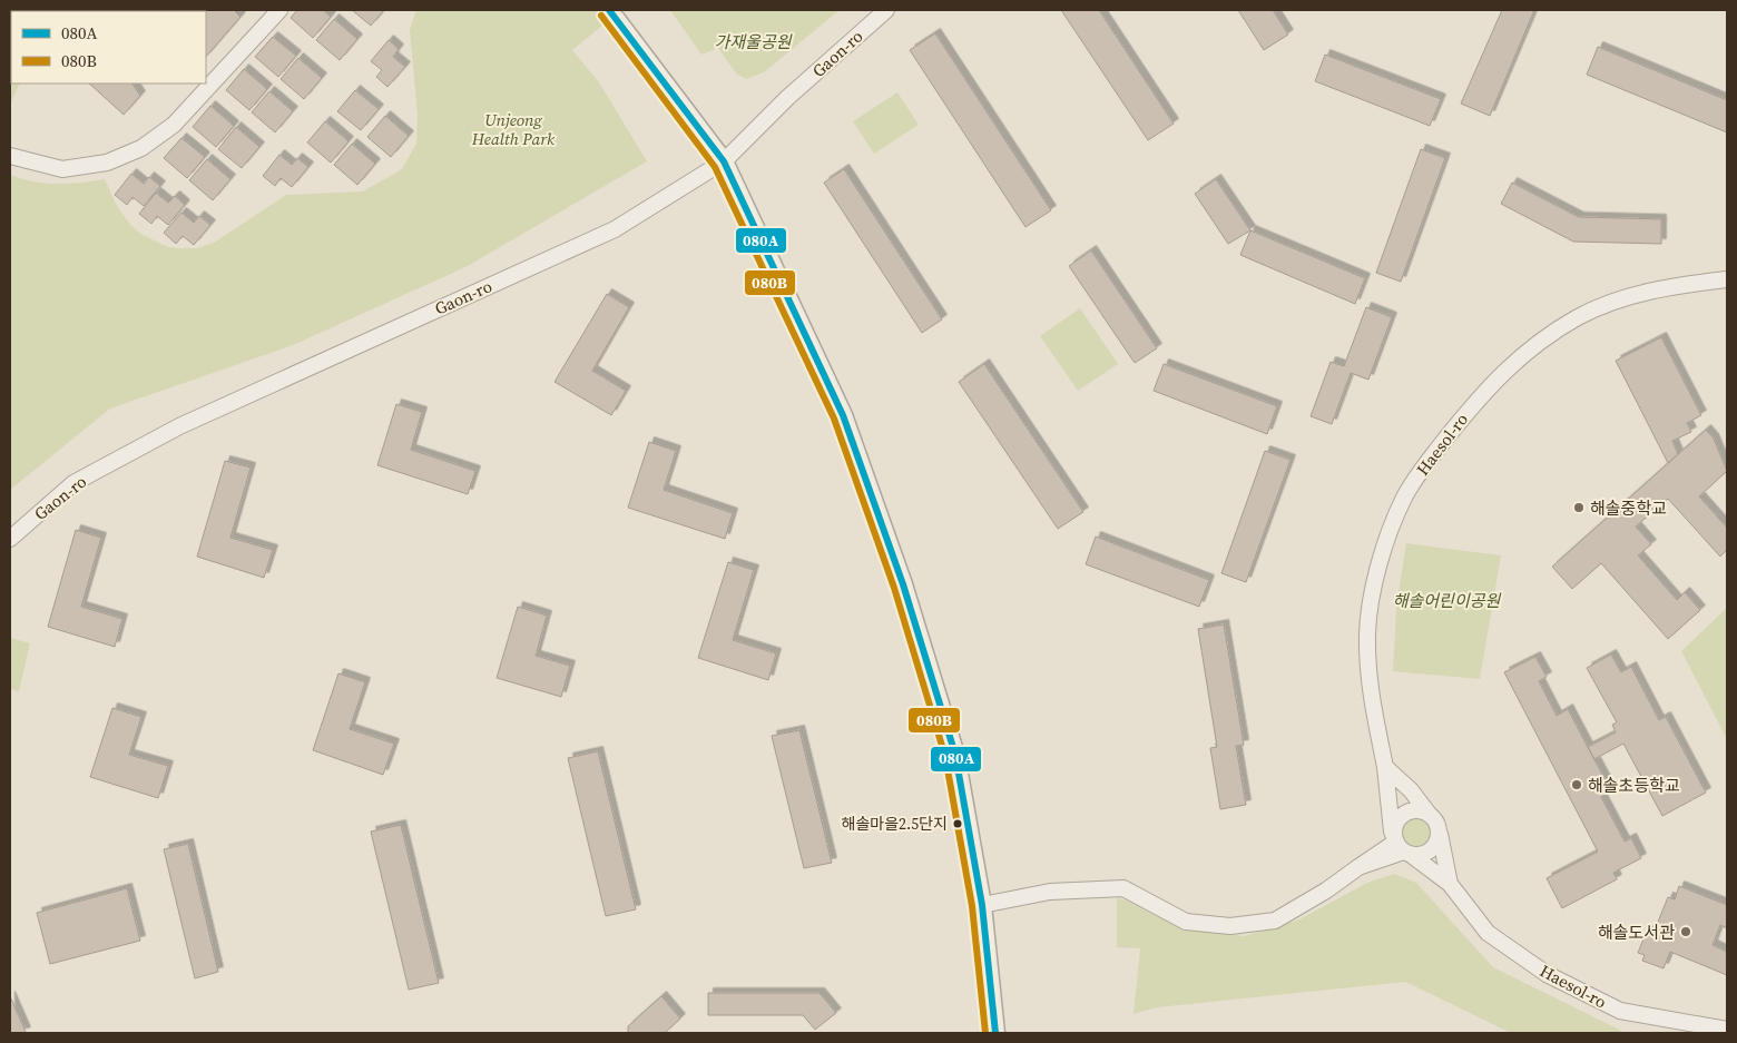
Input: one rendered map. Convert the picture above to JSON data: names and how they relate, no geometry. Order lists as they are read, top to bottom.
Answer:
{
  "streets": {
    "street": ["Gaon-ro", "Haesol-ro"]
  },
  "parks": ["가재울공원", "Unjeong Health Park", "해솔어린이공원"],
  "places": [
    "해솔중학교",
    "해솔초등학교",
    "해솔마을2.5단지",
    "해솔도서관"
  ],
  "lines": ["transit line 080A", "transit line 080B"],
  "legend": ["080A", "080B"]
}
